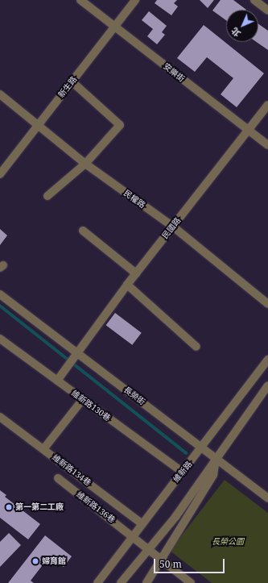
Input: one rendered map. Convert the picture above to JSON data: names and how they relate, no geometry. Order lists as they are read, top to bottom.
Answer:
{
  "streets": {
    "street": [
      "安樂街",
      "新生路",
      "民權路",
      "民國路",
      "長榮街",
      "維新路130巷",
      "維新路134巷",
      "維新路",
      "維新路136巷"
    ]
  },
  "crossings": [
    ["安樂街", "新生路"],
    ["安樂街", "民國路"],
    ["新生路", "民權路"],
    ["民權路", "民國路"],
    ["民國路", "長榮街"],
    ["民國路", "維新路130巷"],
    ["長榮街", "維新路"],
    ["維新路130巷", "維新路"],
    ["維新路134巷", "維新路"],
    ["維新路", "維新路136巷"]
  ],
  "parks": ["長榮公園"],
  "places": ["第一第二工廠", "婦育館"],
  "scale_bar": "50 m",
  "north": "bottom left"
}
